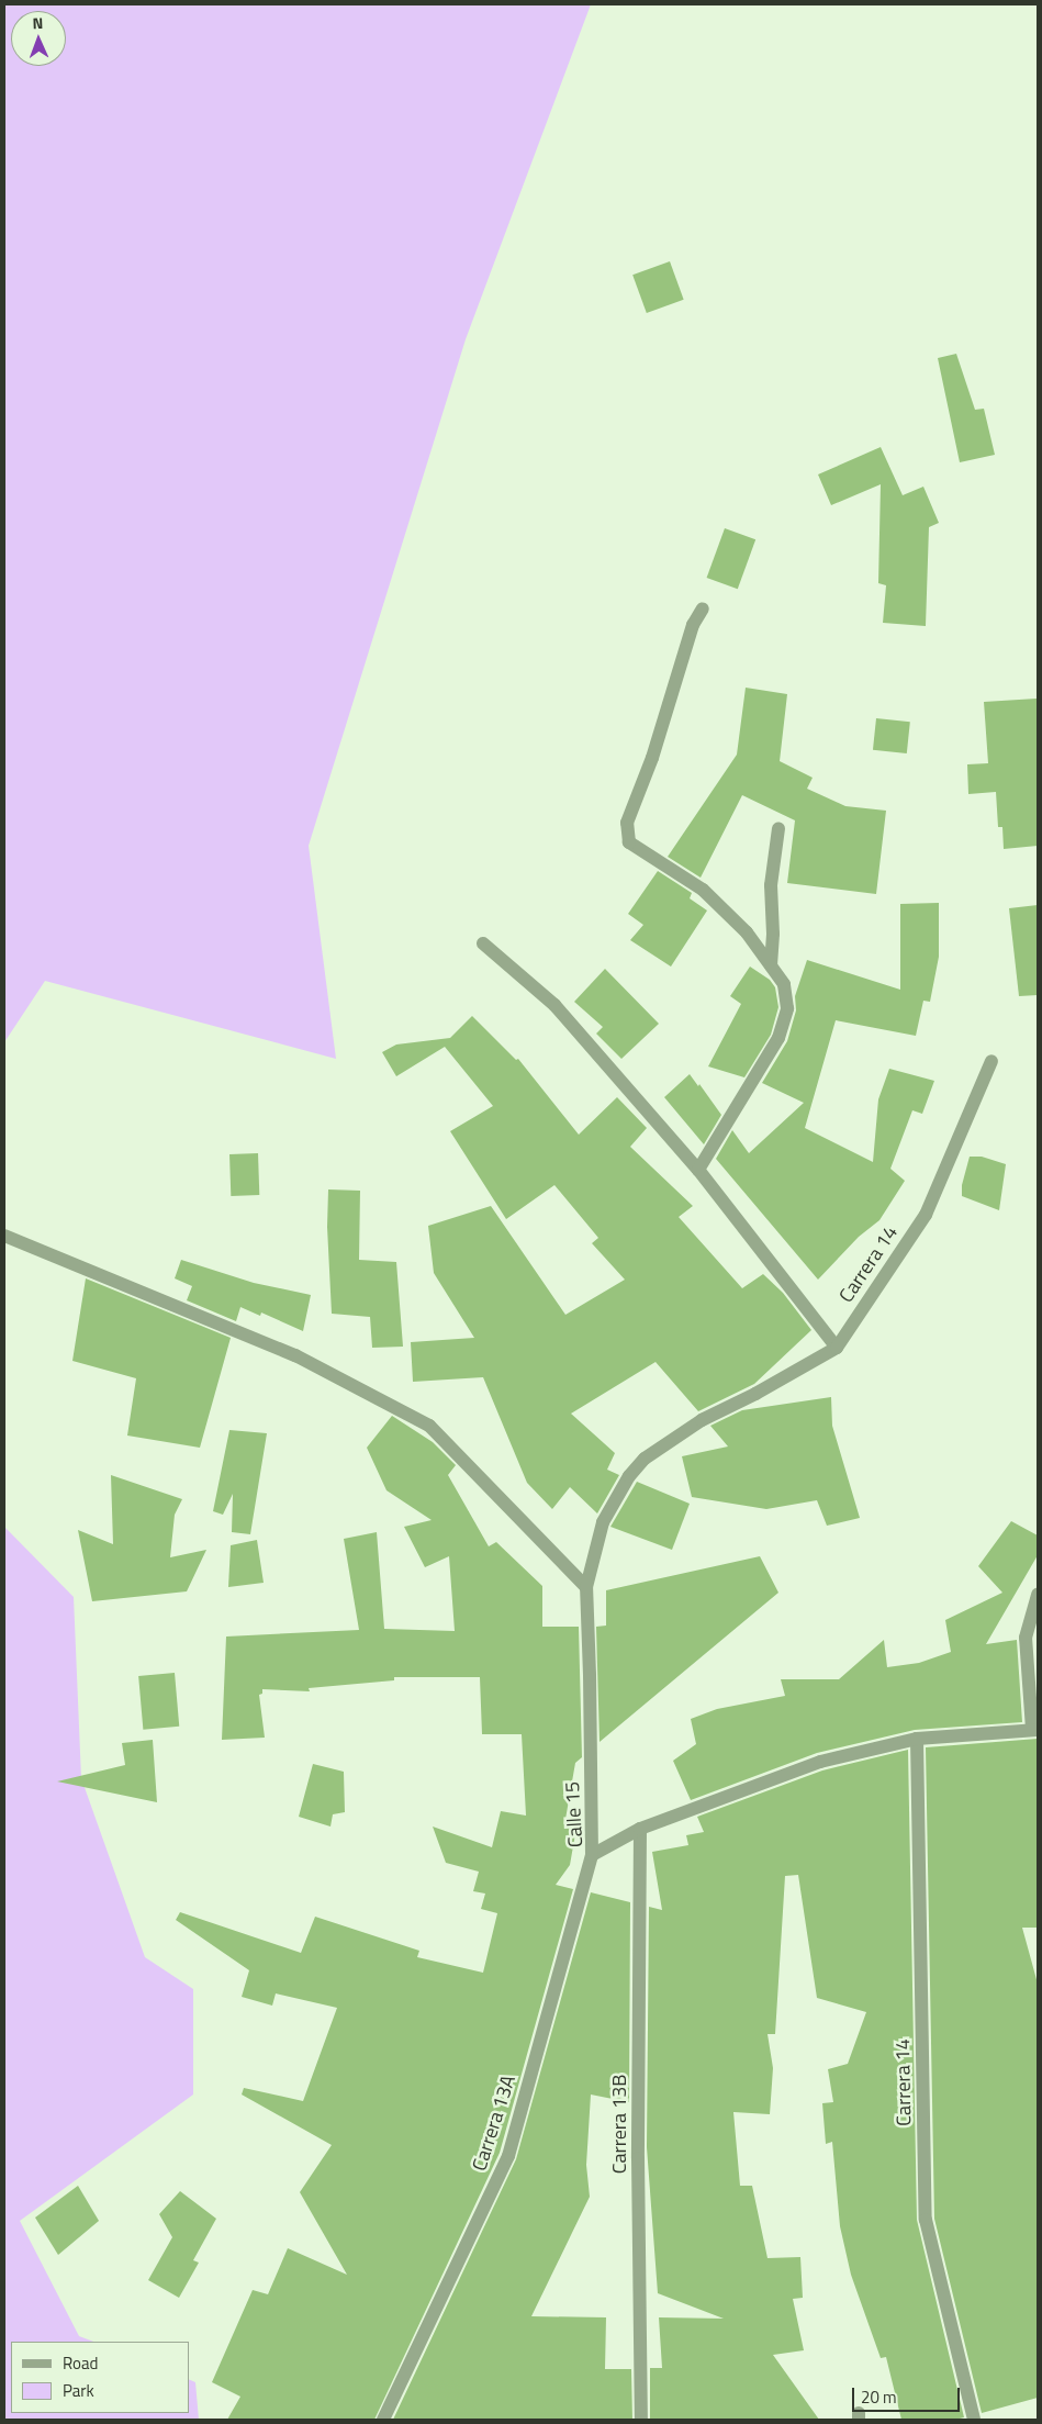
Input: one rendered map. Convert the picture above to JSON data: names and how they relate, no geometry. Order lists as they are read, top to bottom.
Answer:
{
  "streets": {
    "street": [
      "Carrera 14",
      "Calle 15",
      "Carrera 13A",
      "Carrera 13B"
    ]
  },
  "crossings": [
    ["Carrera 14", "Calle 15"],
    ["Calle 15", "Carrera 13A"],
    ["Calle 15", "Carrera 13B"]
  ],
  "legend": ["Road", "Park"],
  "scale_bar": "20 m",
  "north": "top"
}
